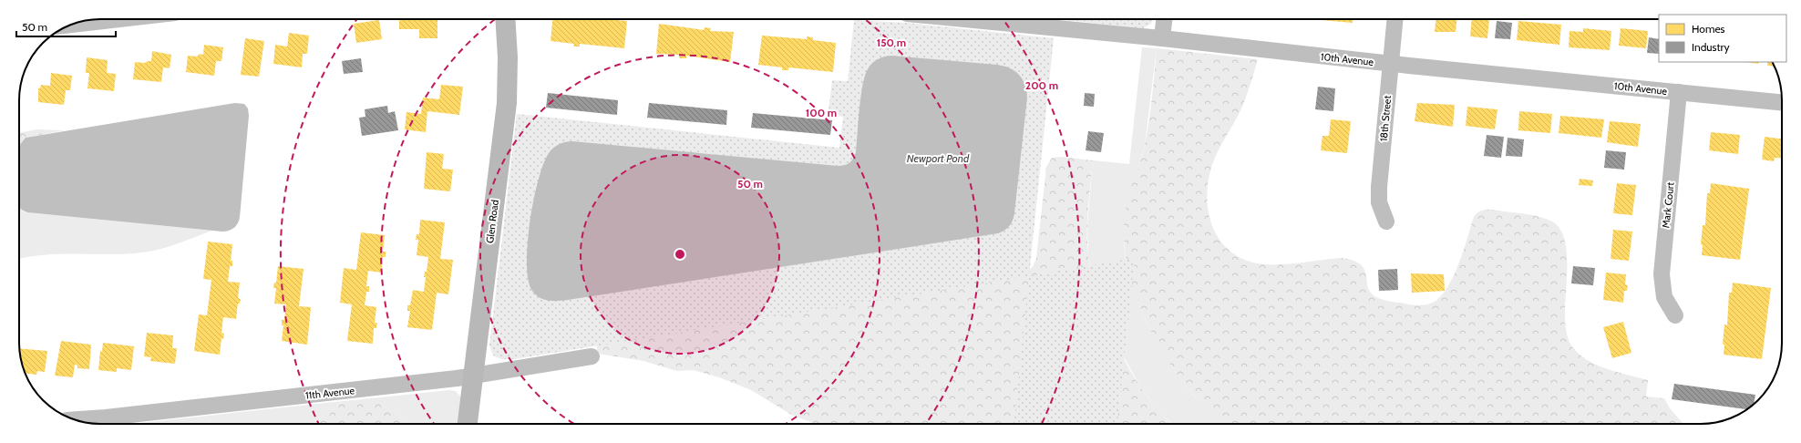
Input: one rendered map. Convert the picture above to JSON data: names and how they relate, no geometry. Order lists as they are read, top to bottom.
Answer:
{
  "streets": {
    "street": [
      "10th Avenue",
      "18th Street",
      "Mark Court",
      "Glen Road",
      "11th Avenue"
    ]
  },
  "crossings": [
    ["10th Avenue", "18th Street"],
    ["10th Avenue", "Mark Court"],
    ["Glen Road", "11th Avenue"]
  ],
  "water": ["Newport Pond"],
  "legend": ["Homes", "Industry"],
  "scale_bar": "50 m",
  "rings": [
    "150 m",
    "200 m",
    "100 m",
    "50 m"
  ]
}
